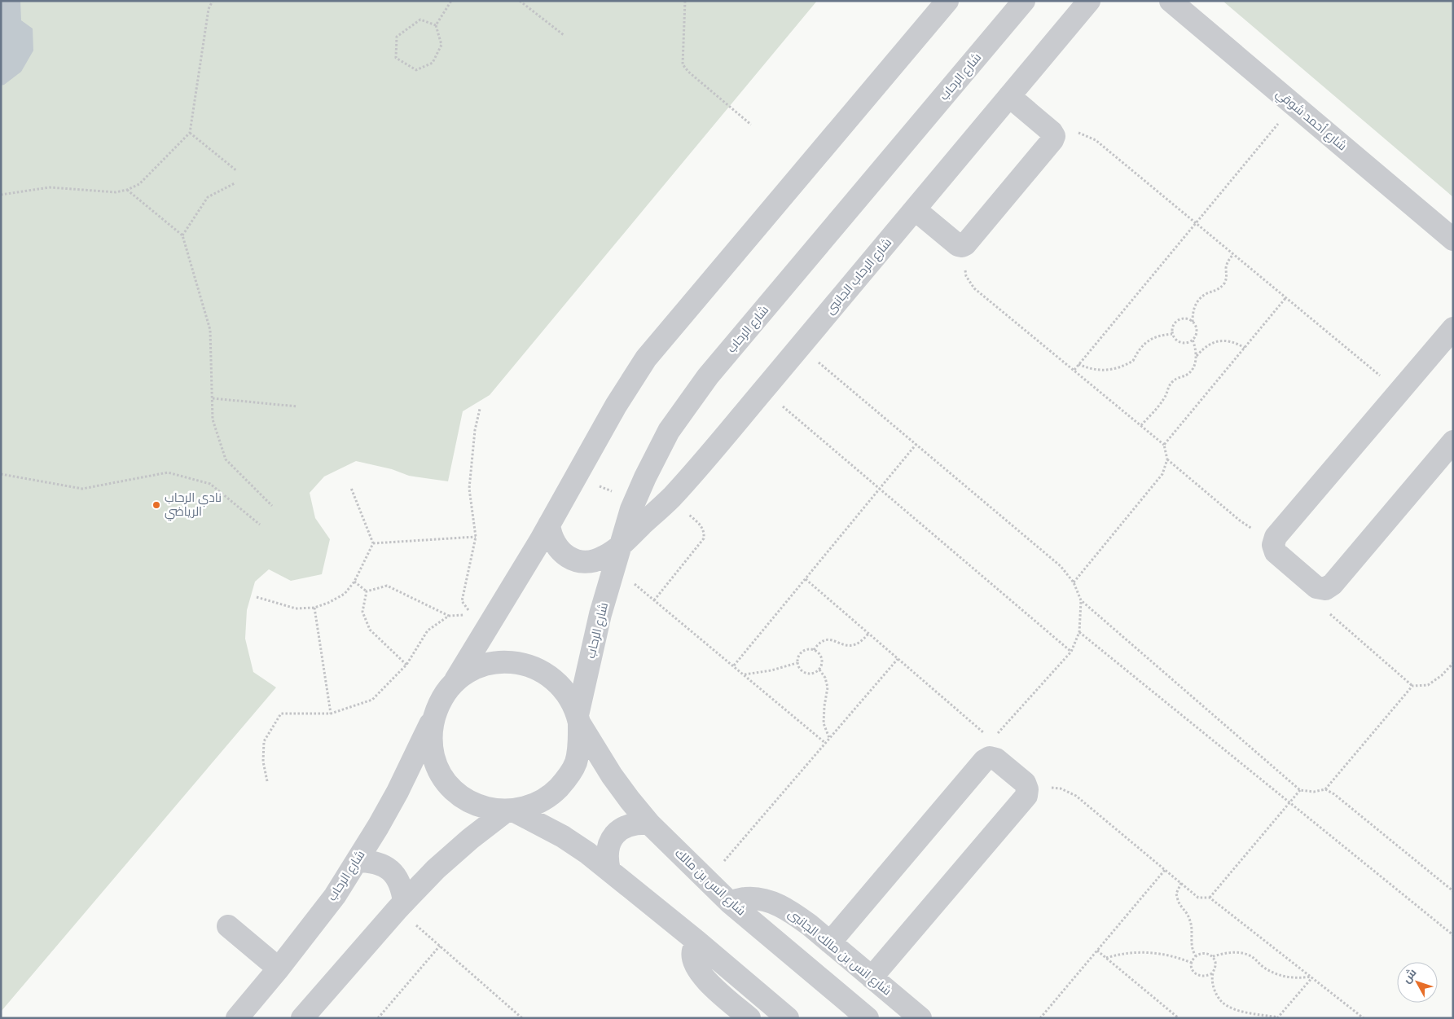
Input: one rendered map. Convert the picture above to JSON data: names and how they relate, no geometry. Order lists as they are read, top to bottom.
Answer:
{
  "streets": {
    "street": [
      "شارع الرحاب",
      "شارع أحمد شوقي",
      "شارع الرحاب الجانبى",
      "شارع انس بن مالك",
      "شارع انس بن مالك الجانبى"
    ]
  },
  "crossings": [
    ["شارع الرحاب", "شارع الرحاب الجانبى"],
    ["شارع الرحاب", "شارع انس بن مالك"],
    ["شارع انس بن مالك", "شارع انس بن مالك الجانبى"]
  ],
  "places": ["نادي الرحاب الرياضي"],
  "north": "top left"
}
